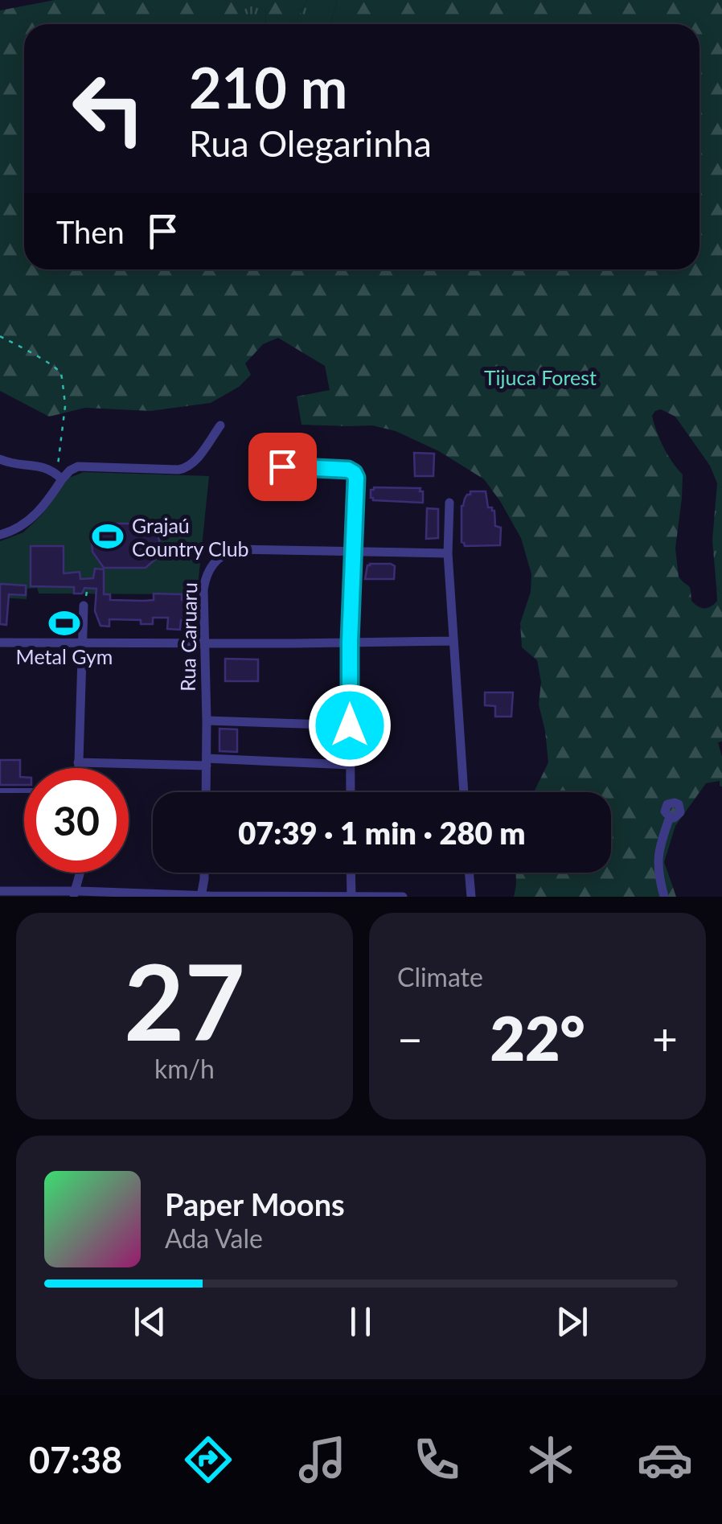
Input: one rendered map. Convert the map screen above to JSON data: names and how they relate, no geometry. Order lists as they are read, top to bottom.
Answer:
{
  "streets": {
    "street": ["Rua Caruaru"]
  },
  "parks": ["Tijuca Forest"],
  "places": {
    "sports": ["Grajaú Country Club", "Metal Gym"]
  },
  "page": {
    "turn": ["210 m", "Rua Olegarinha"],
    "then": "Then",
    "limit": "30",
    "trip": "07:39 · 1 min · 280 m",
    "tile": [
      ["27", "km/h"],
      "Climate"
    ],
    "heat": ["−", "22°", "+"],
    "song": ["Paper Moons", "Ada Vale"],
    "tabs": "07:38"
  }
}
